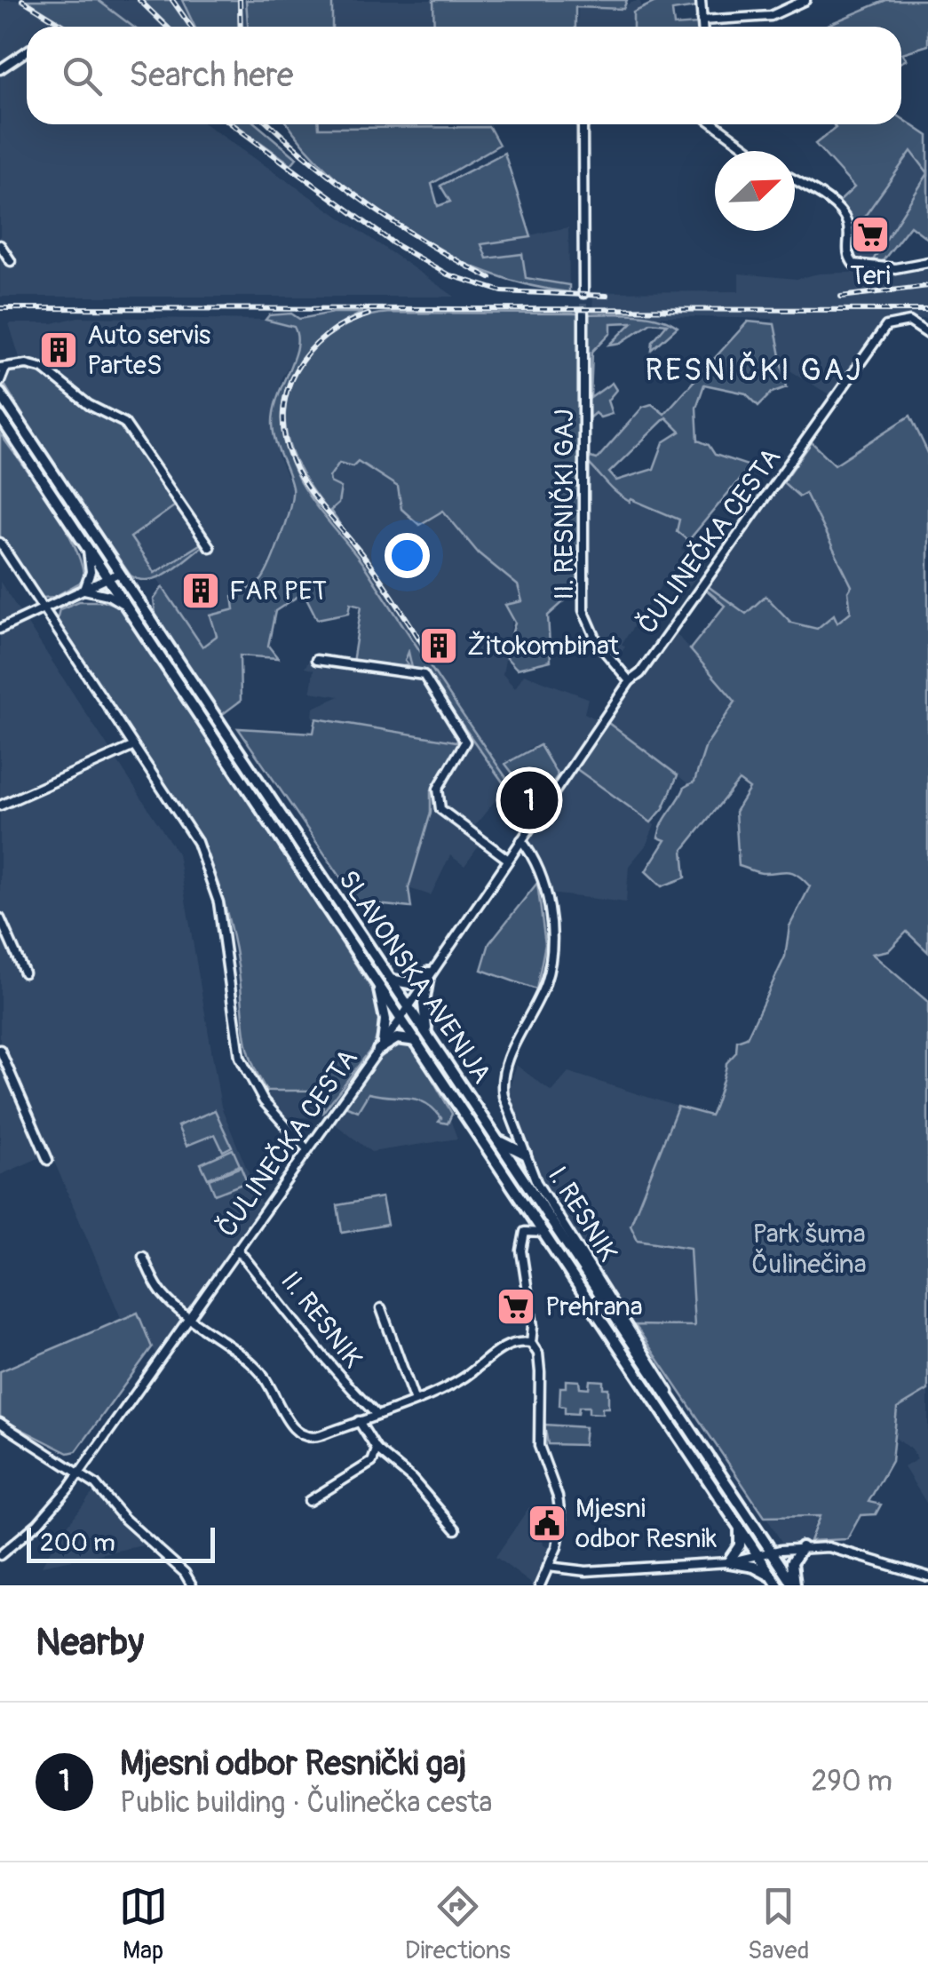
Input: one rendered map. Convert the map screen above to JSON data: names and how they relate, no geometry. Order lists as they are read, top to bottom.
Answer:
{
  "streets": {
    "main road": ["SLAVONSKA AVENIJA"],
    "street": [
      "II. RESNIČKI GAJ",
      "ČULINEČKA CESTA",
      "I. RESNIK",
      "II. RESNIK"
    ]
  },
  "crossings": [
    ["II. RESNIČKI GAJ", "ČULINEČKA CESTA"],
    ["ČULINEČKA CESTA", "SLAVONSKA AVENIJA"],
    ["ČULINEČKA CESTA", "I. RESNIK"],
    ["ČULINEČKA CESTA", "II. RESNIK"],
    ["SLAVONSKA AVENIJA", "I. RESNIK"]
  ],
  "districts": ["RESNIČKI GAJ"],
  "parks": ["Park šuma Čulinečina"],
  "places": {
    "supermarket": ["Teri", "Prehrana"],
    "building": ["Auto servis ParteS", "FAR PET", "Žitokombinat"],
    "public building": ["Mjesni odbor Resnik"]
  },
  "scale_bar": "200 m",
  "north": "top right",
  "page": {
    "search": "Search here",
    "pins": "1",
    "scale": "200 m",
    "heading": "Nearby",
    "list": [
      {
        "mark": "1",
        "name": "Mjesni odbor Resnički gaj",
        "note": "Public building · Čulinečka cesta",
        "value": "290 m"
      }
    ],
    "nav": ["Map", "Directions", "Saved"]
  }
}
